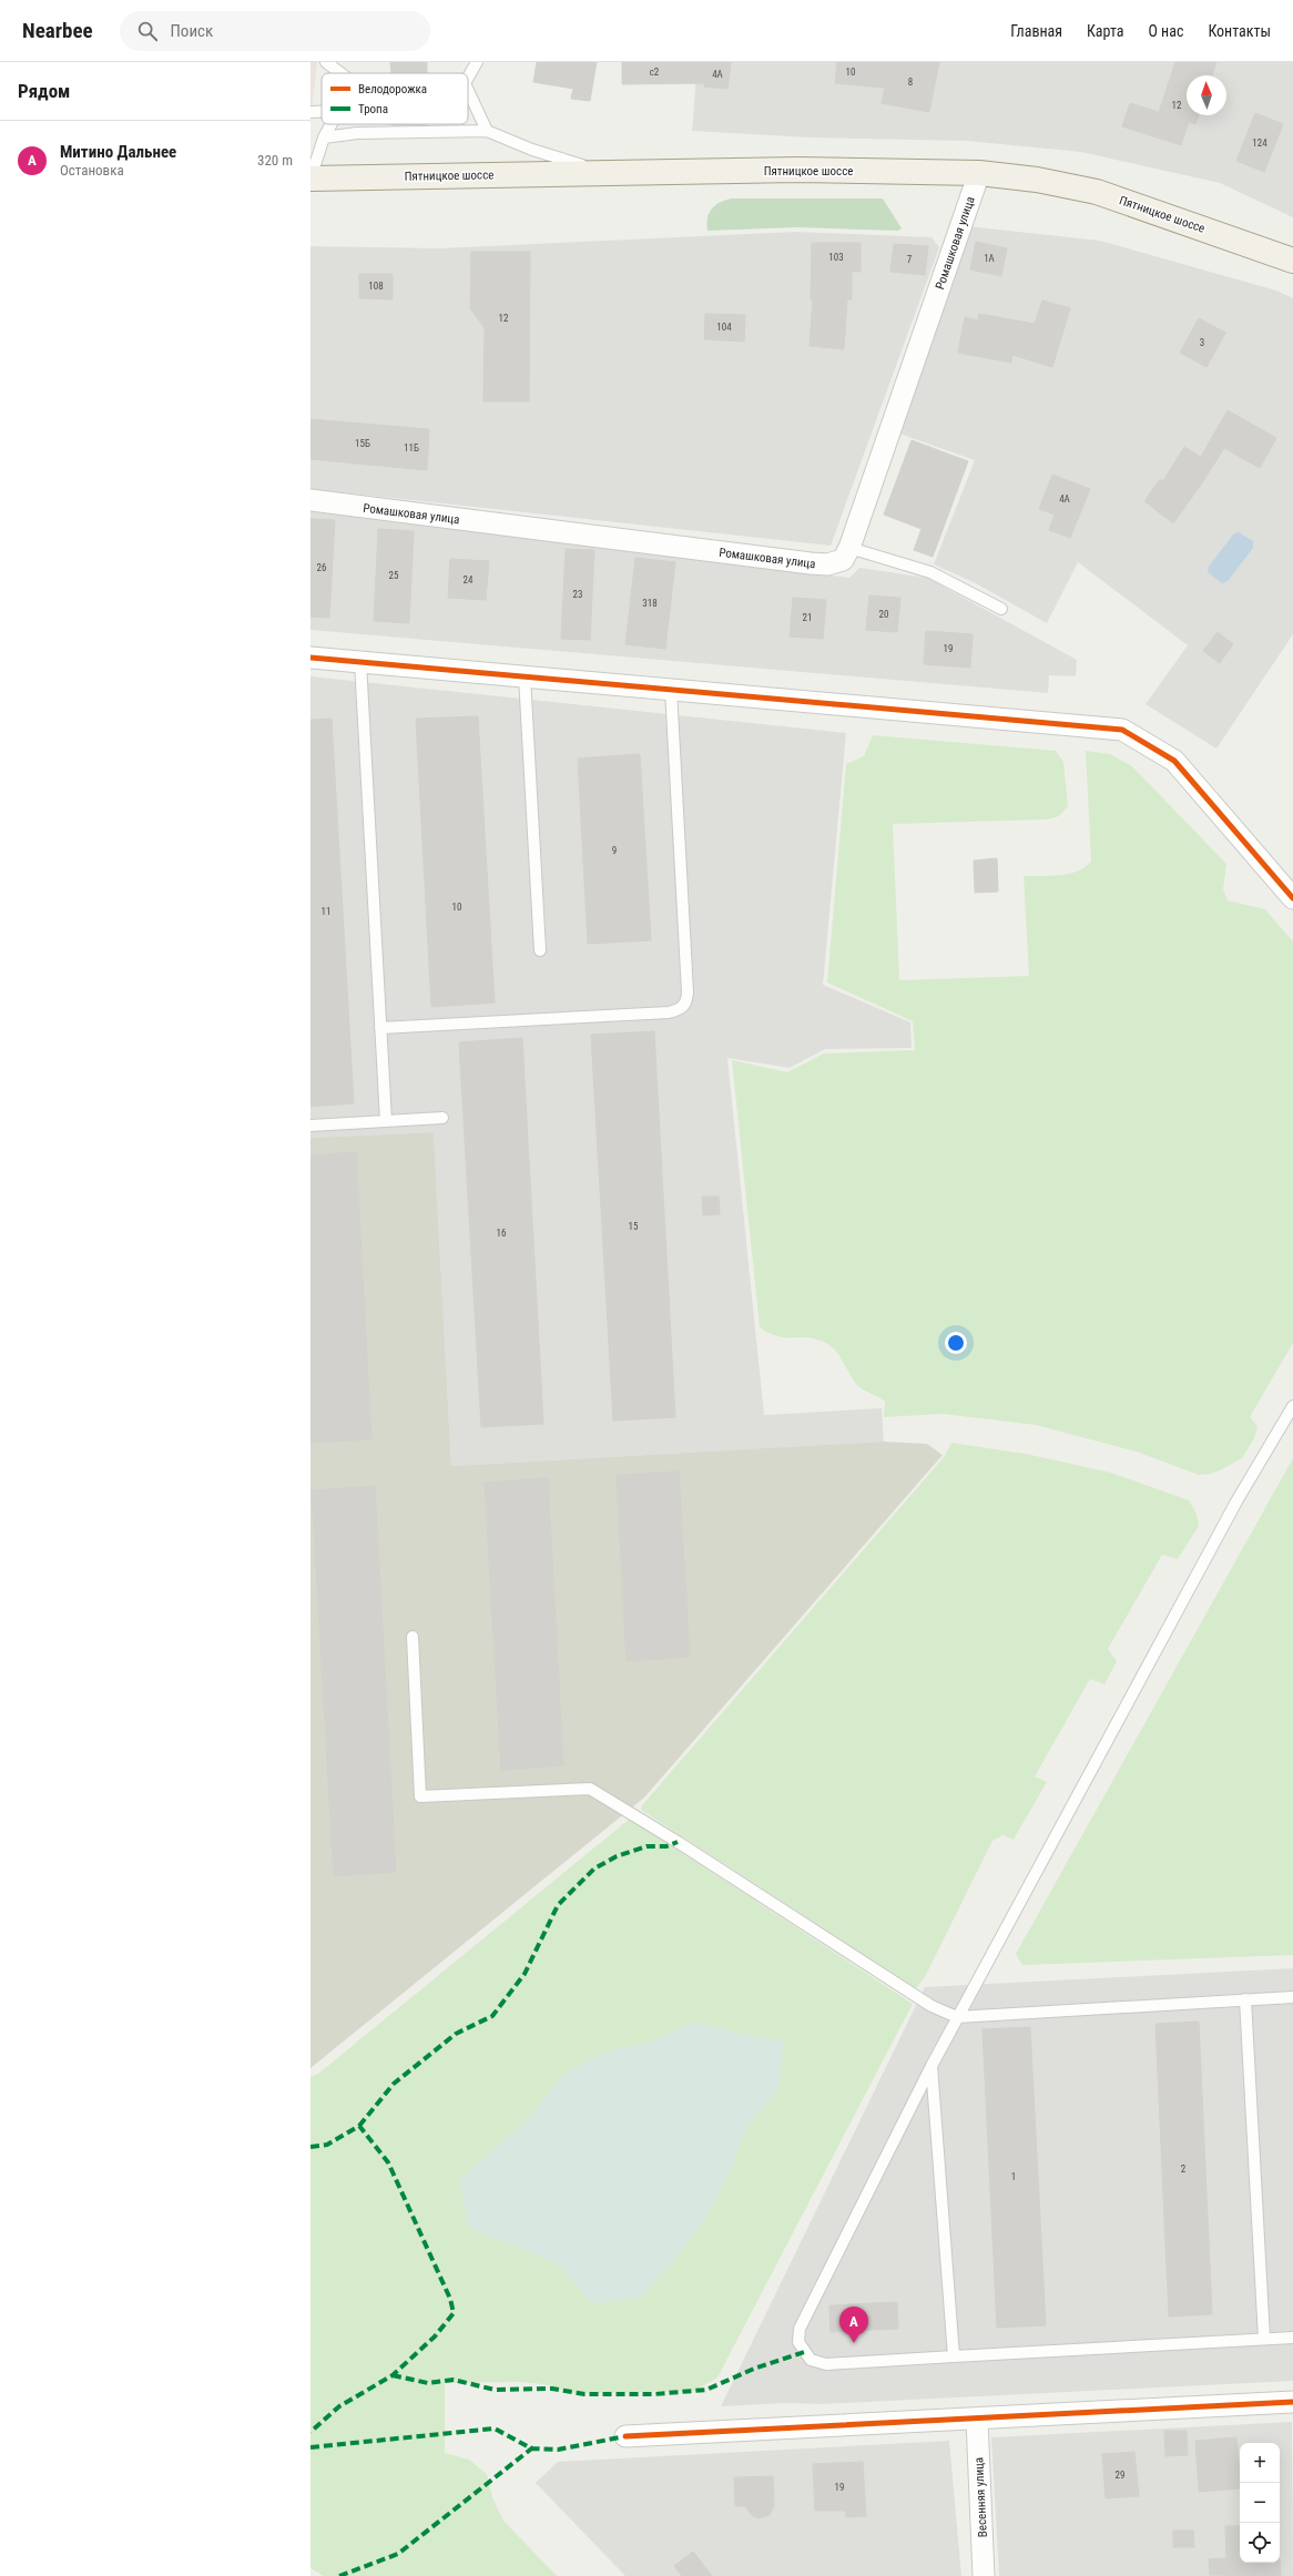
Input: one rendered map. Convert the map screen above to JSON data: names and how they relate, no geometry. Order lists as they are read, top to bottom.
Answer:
{
  "streets": {
    "main road": ["Пятницкое шоссе"],
    "street": ["Ромашковая улица", "Весенняя улица"]
  },
  "crossings": [
    ["Пятницкое шоссе", "Ромашковая улица"]
  ],
  "house_numbers": [
    "с2",
    "10",
    "4А",
    "8",
    "12",
    "124",
    "103",
    "1А",
    "7",
    "108",
    "12",
    "104",
    "3",
    "15Б",
    "11Б",
    "4А",
    "26",
    "25",
    "24",
    "23",
    "318",
    "20",
    "21",
    "19",
    "9",
    "10",
    "11",
    "15",
    "16",
    "2",
    "1",
    "29",
    "19"
  ],
  "legend": ["Велодорожка", "Тропа"],
  "north": "top",
  "page": {
    "header": "Nearbee",
    "search": "Поиск",
    "nav": [
      "Главная",
      "Карта",
      "О нас",
      "Контакты"
    ],
    "heading": "Рядом",
    "list": [
      {
        "mark": "A",
        "name": "Митино Дальнее",
        "note": "Остановка",
        "value": "320 m"
      }
    ],
    "pins": "A",
    "map_buttons": ["+", "−"]
  }
}
